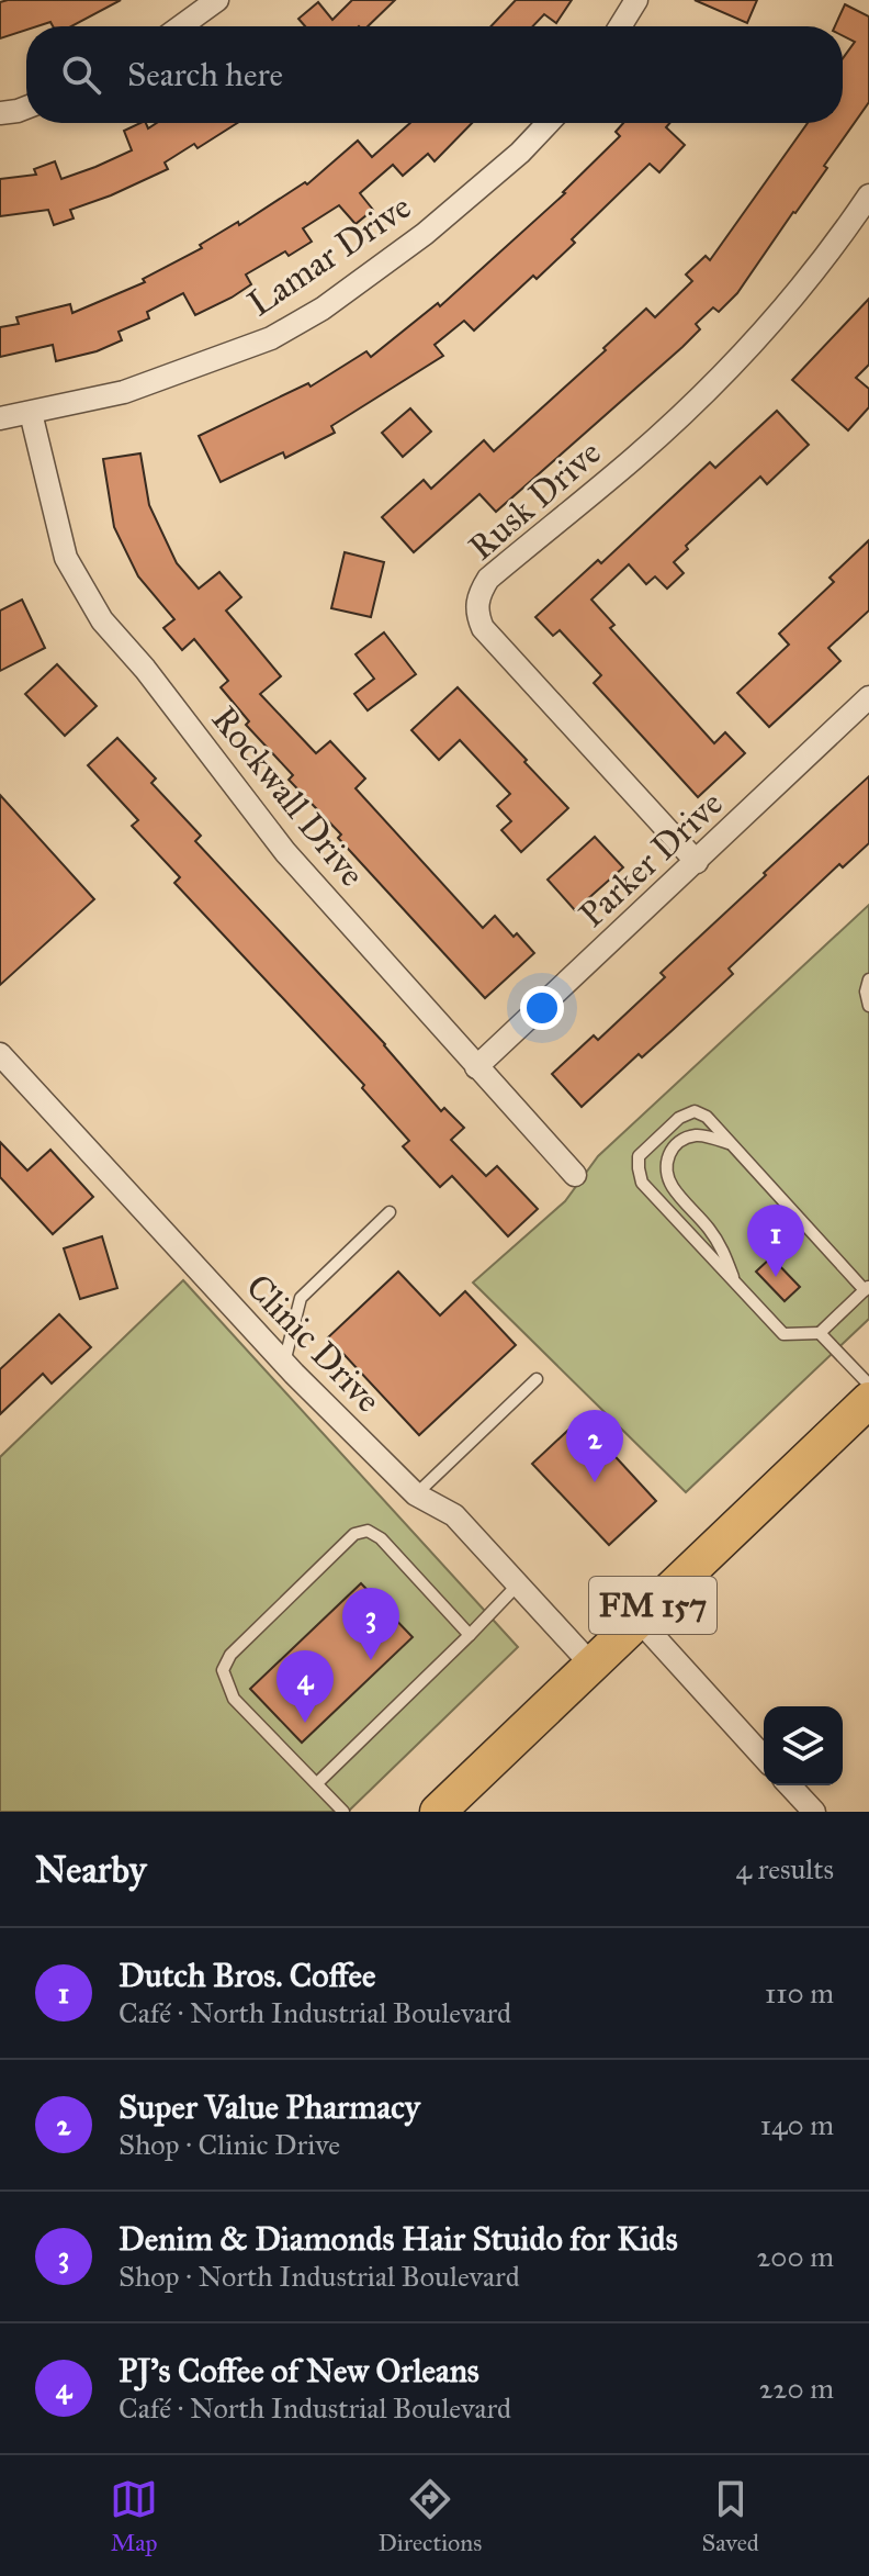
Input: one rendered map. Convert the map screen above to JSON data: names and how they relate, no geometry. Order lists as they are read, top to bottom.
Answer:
{
  "streets": {
    "main road": ["FM 157"],
    "street": [
      "Lamar Drive",
      "Rusk Drive",
      "Rockwall Drive",
      "Parker Drive",
      "Clinic Drive"
    ]
  },
  "crossings": [
    ["Lamar Drive", "Rockwall Drive"],
    ["Rusk Drive", "Parker Drive"],
    ["Rockwall Drive", "Parker Drive"],
    ["Clinic Drive", "FM 157"]
  ],
  "page": {
    "search": "Search here",
    "pins": [
      "1",
      "2",
      "3",
      "4"
    ],
    "heading": ["Nearby", "4 results"],
    "list": [
      {
        "mark": "1",
        "name": "Dutch Bros. Coffee",
        "note": "Café · North Industrial Boulevard",
        "value": "110 m"
      },
      {
        "mark": "2",
        "name": "Super Value Pharmacy",
        "note": "Shop · Clinic Drive",
        "value": "140 m"
      },
      {
        "mark": "3",
        "name": "Denim & Diamonds Hair Stuido for Kids",
        "note": "Shop · North Industrial Boulevard",
        "value": "200 m"
      },
      {
        "mark": "4",
        "name": "PJ's Coffee of New Orleans",
        "note": "Café · North Industrial Boulevard",
        "value": "220 m"
      }
    ],
    "nav": ["Map", "Directions", "Saved"]
  }
}
